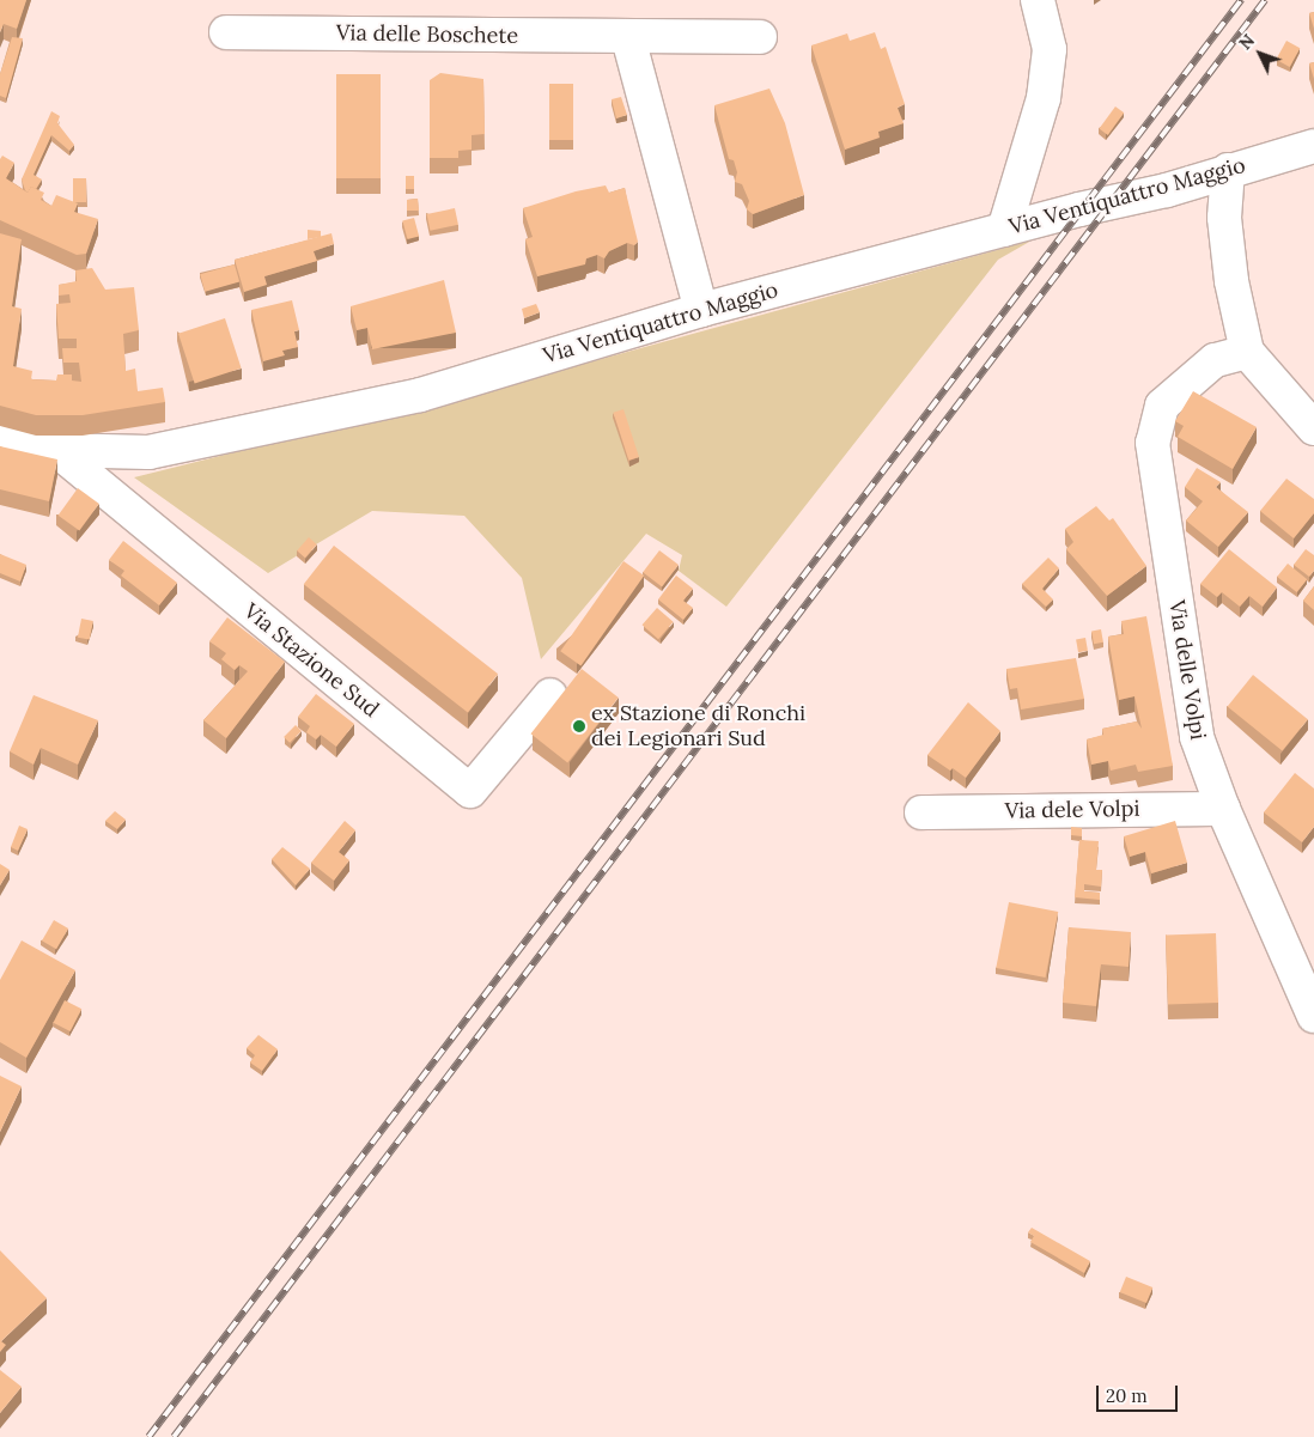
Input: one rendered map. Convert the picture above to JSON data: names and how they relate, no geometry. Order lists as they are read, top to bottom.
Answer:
{
  "streets": {
    "street": [
      "Via delle Boschete",
      "Via Ventiquattro Maggio",
      "Via Stazione Sud",
      "Via delle Volpi",
      "Via dele Volpi"
    ]
  },
  "crossings": [
    ["Via Ventiquattro Maggio", "Via Stazione Sud"],
    ["Via delle Volpi", "Via dele Volpi"]
  ],
  "places": ["ex Stazione di Ronchi dei Legionari Sud"],
  "scale_bar": "20 m",
  "north": "top left"
}
